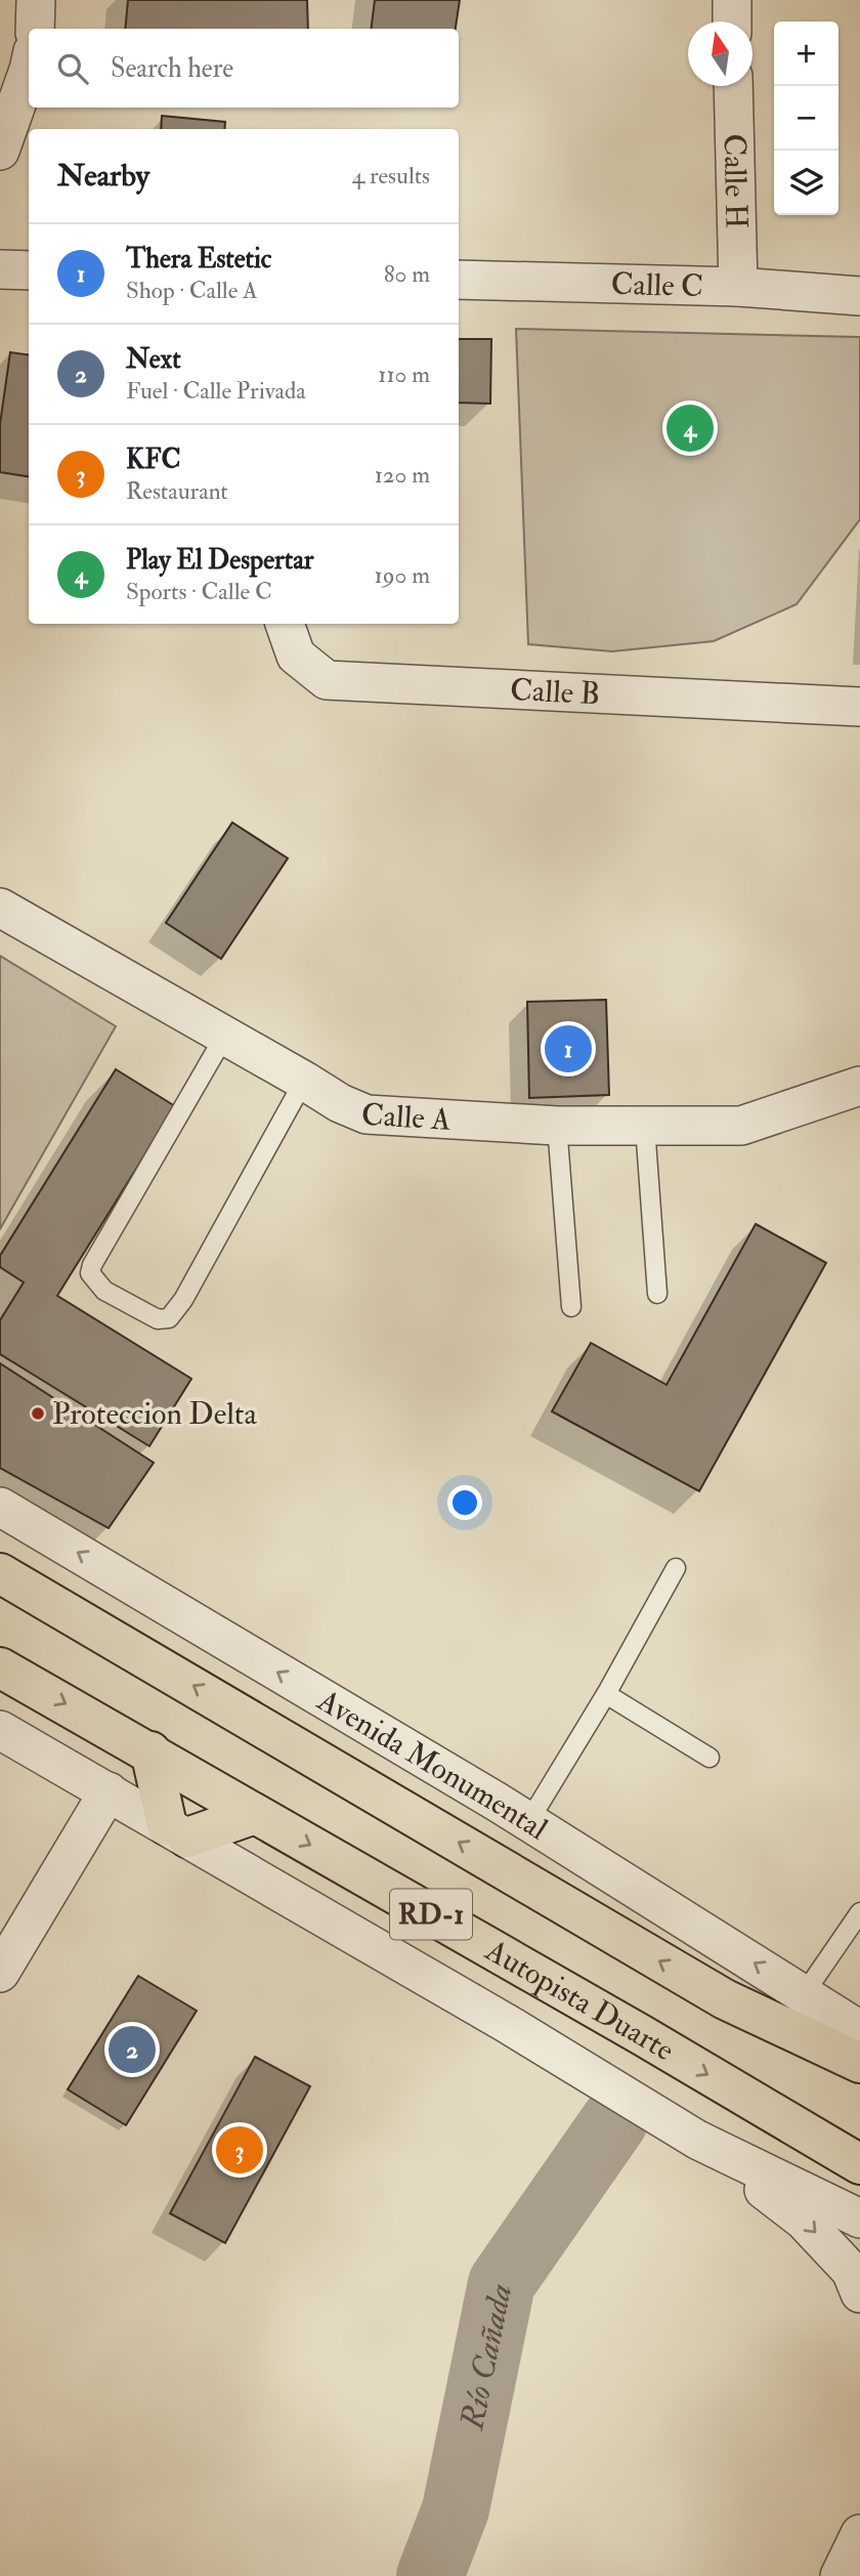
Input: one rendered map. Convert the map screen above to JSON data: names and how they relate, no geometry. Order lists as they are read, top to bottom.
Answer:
{
  "streets": {
    "highway": ["RD-1", "Autopista Duarte"],
    "street": [
      "Calle H",
      "Calle C",
      "Calle B",
      "Calle A",
      "Avenida Monumental"
    ]
  },
  "crossings": [
    ["Calle H", "Calle C"]
  ],
  "water": ["Río Cañada"],
  "places": ["Proteccion Delta"],
  "north": "top",
  "page": {
    "map_buttons": ["+", "−"],
    "search": "Search here",
    "heading": ["Nearby", "4 results"],
    "list": [
      {
        "mark": "1",
        "name": "Thera Estetic",
        "note": "Shop · Calle A",
        "value": "80 m"
      },
      {
        "mark": "2",
        "name": "Next",
        "note": "Fuel · Calle Privada",
        "value": "110 m"
      },
      {
        "mark": "3",
        "name": "KFC",
        "note": "Restaurant",
        "value": "120 m"
      },
      {
        "mark": "4",
        "name": "Play El Despertar",
        "note": "Sports · Calle C",
        "value": "190 m"
      }
    ],
    "pins": [
      "4",
      "1",
      "2",
      "3"
    ]
  }
}
